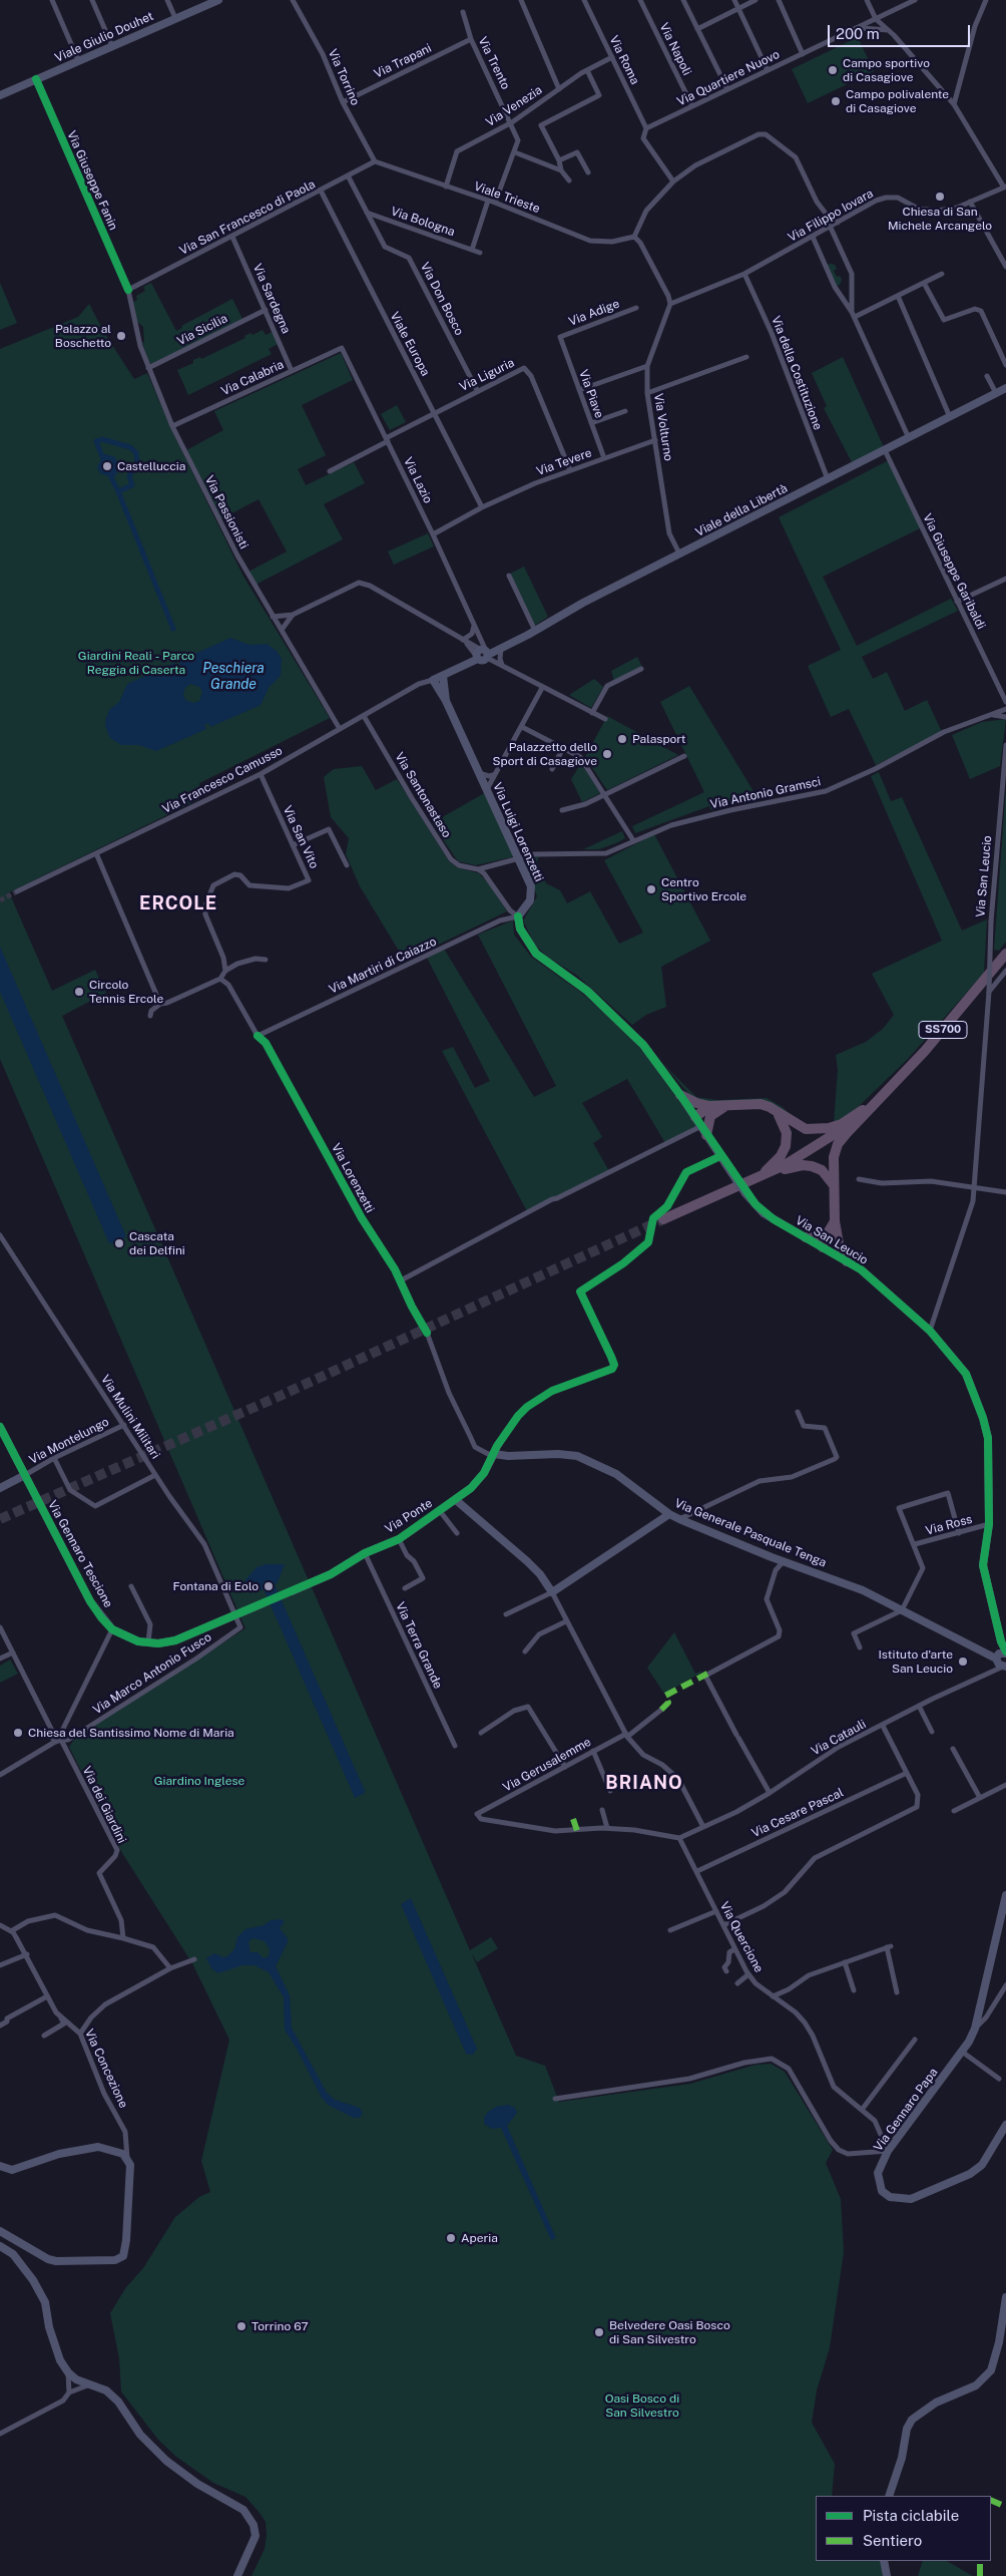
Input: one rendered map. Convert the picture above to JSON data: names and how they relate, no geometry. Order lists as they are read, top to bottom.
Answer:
{
  "streets": {
    "highway": ["SS700"],
    "street": [
      "Viale Giulio Douhet",
      "Via Napoli",
      "Via Roma",
      "Via Trapani",
      "Via Trento",
      "Via Torrino",
      "Via Quartiere Nuovo",
      "Via Venezia",
      "Via Giuseppe Fanin",
      "Viale Trieste",
      "Via Filippo Iovara",
      "Via San Francesco di Paola",
      "Via Bologna",
      "Via Sardegna",
      "Via Don Bosco",
      "Via Adige",
      "Via Sicilia",
      "Viale Europa",
      "Via della Costituzione",
      "Via Liguria",
      "Via Calabria",
      "Via Piave",
      "Via Volturno",
      "Via Tevere",
      "Via Lazio",
      "Viale della Libertà",
      "Via Passionisti",
      "Via Giuseppe Garibaldi",
      "Via Francesco Camusso",
      "Via Antonio Gramsci",
      "Via Santonastaso",
      "Via Luigi Lorenzetti",
      "Via San Vito",
      "Via San Leucio",
      "Via Martiri di Caiazzo",
      "Via Lorenzetti",
      "Via Mulini Militari",
      "Via Montelungo",
      "Via Ponte",
      "Via Ross",
      "Via Generale Pasquale Tenga",
      "Via Gennaro Tescione",
      "Via Terra Grande",
      "Via Marco Antonio Fusco",
      "Via Catauli",
      "Via Gerusalemme",
      "Via dei Giardini",
      "Via Cesare Pascal",
      "Via Quercione",
      "Via Concezione",
      "Via Gennaro Papa"
    ]
  },
  "crossings": [
    ["Viale Giulio Douhet", "Via Giuseppe Fanin"],
    ["Via Napoli", "Via Quartiere Nuovo"],
    ["Via Roma", "Via Quartiere Nuovo"],
    ["Via Roma", "Via Venezia"],
    ["Via Trapani", "Via Trento"],
    ["Via Trapani", "Via Torrino"],
    ["Via Trento", "Via Venezia"],
    ["Via Torrino", "Viale Trieste"],
    ["Via Torrino", "Via San Francesco di Paola"],
    ["Via Venezia", "Viale Trieste"],
    ["Via Giuseppe Fanin", "Via San Francesco di Paola"],
    ["Via Giuseppe Fanin", "Via Passionisti"],
    ["Viale Trieste", "Via San Francesco di Paola"],
    ["Via Filippo Iovara", "Via della Costituzione"],
    ["Via Filippo Iovara", "Via Volturno"],
    ["Via San Francesco di Paola", "Via Sardegna"],
    ["Via San Francesco di Paola", "Via Don Bosco"],
    ["Via San Francesco di Paola", "Viale Europa"],
    ["Via San Francesco di Paola", "Via Passionisti"],
    ["Via Bologna", "Via Don Bosco"],
    ["Via Sardegna", "Via Sicilia"],
    ["Via Sardegna", "Via Calabria"],
    ["Via Don Bosco", "Via Liguria"],
    ["Via Adige", "Via Piave"],
    ["Via Sicilia", "Via Passionisti"],
    ["Viale Europa", "Via Liguria"],
    ["Viale Europa", "Via Tevere"],
    ["Via della Costituzione", "Viale della Libertà"],
    ["Via Liguria", "Via Tevere"],
    ["Via Liguria", "Via Lazio"],
    ["Via Calabria", "Via Lazio"],
    ["Via Calabria", "Via Passionisti"],
    ["Via Piave", "Via Tevere"],
    ["Via Volturno", "Via Tevere"],
    ["Via Volturno", "Viale della Libertà"],
    ["Via Tevere", "Via Lazio"],
    ["Via Lazio", "Viale della Libertà"],
    ["Viale della Libertà", "Via Giuseppe Garibaldi"],
    ["Viale della Libertà", "Via Francesco Camusso"],
    ["Via Passionisti", "Via Francesco Camusso"],
    ["Via Francesco Camusso", "Via Santonastaso"],
    ["Via Francesco Camusso", "Via San Vito"],
    ["Via Antonio Gramsci", "Via Luigi Lorenzetti"],
    ["Via Luigi Lorenzetti", "Via San Leucio"],
    ["Via Luigi Lorenzetti", "Via Martiri di Caiazzo"],
    ["Via San Leucio", "Via Martiri di Caiazzo"],
    ["Via San Leucio", "SS700"],
    ["Via San Leucio", "Via Ross"],
    ["Via San Leucio", "Via Generale Pasquale Tenga"],
    ["Via San Leucio", "Via Catauli"],
    ["Via Martiri di Caiazzo", "Via Lorenzetti"],
    ["Via Lorenzetti", "Via Ponte"],
    ["Via Lorenzetti", "Via Generale Pasquale Tenga"],
    ["Via Mulini Militari", "Via Montelungo"],
    ["Via Mulini Militari", "Via Gennaro Tescione"],
    ["Via Mulini Militari", "Via Marco Antonio Fusco"],
    ["Via Montelungo", "Via Gennaro Tescione"],
    ["Via Ponte", "Via Generale Pasquale Tenga"],
    ["Via Ponte", "Via Terra Grande"],
    ["Via Generale Pasquale Tenga", "Via Catauli"],
    ["Via Gennaro Tescione", "Via Marco Antonio Fusco"],
    ["Via Marco Antonio Fusco", "Via dei Giardini"],
    ["Via Catauli", "Via Quercione"],
    ["Via Cesare Pascal", "Via Quercione"],
    ["Via Quercione", "Via Gennaro Papa"]
  ],
  "districts": ["ERCOLE", "BRIANO"],
  "water": ["Peschiera Grande"],
  "parks": ["Giardini Reali - Parco Reggia di Caserta", "Giardino Inglese", "Oasi Bosco di San Silvestro"],
  "places": [
    "Campo sportivo di Casagiove",
    "Campo polivalente di Casagiove",
    "Chiesa di San Michele Arcangelo",
    "Palazzo al Boschetto",
    "Castelluccia",
    "Palasport",
    "Palazzetto dello Sport di Casagiove",
    "Centro Sportivo Ercole",
    "Circolo Tennis Ercole",
    "Cascata dei Delfini",
    "Fontana di Eolo",
    "Istituto d'arte San Leucio",
    "Chiesa del Santissimo Nome di Maria",
    "Aperia",
    "Torrino 67",
    "Belvedere Oasi Bosco di San Silvestro"
  ],
  "legend": ["Pista ciclabile", "Sentiero"],
  "scale_bar": "200 m"
}
